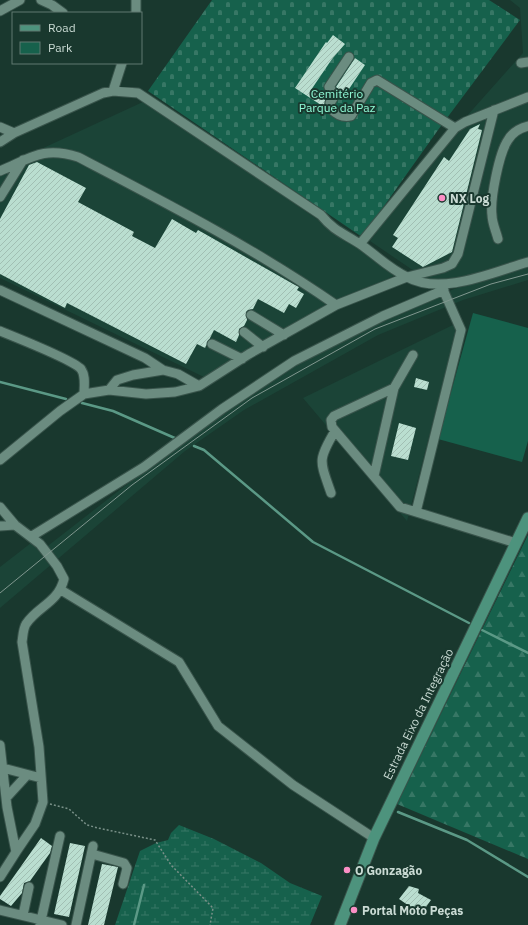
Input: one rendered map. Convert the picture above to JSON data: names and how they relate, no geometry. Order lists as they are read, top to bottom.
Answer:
{
  "streets": {
    "main road": ["Estrada Eixo da Integração"]
  },
  "parks": ["Cemitério Parque da Paz"],
  "places": ["NX Log", "O Gonzagão", "Portal Moto Peças"],
  "legend": ["Road", "Park"]
}
